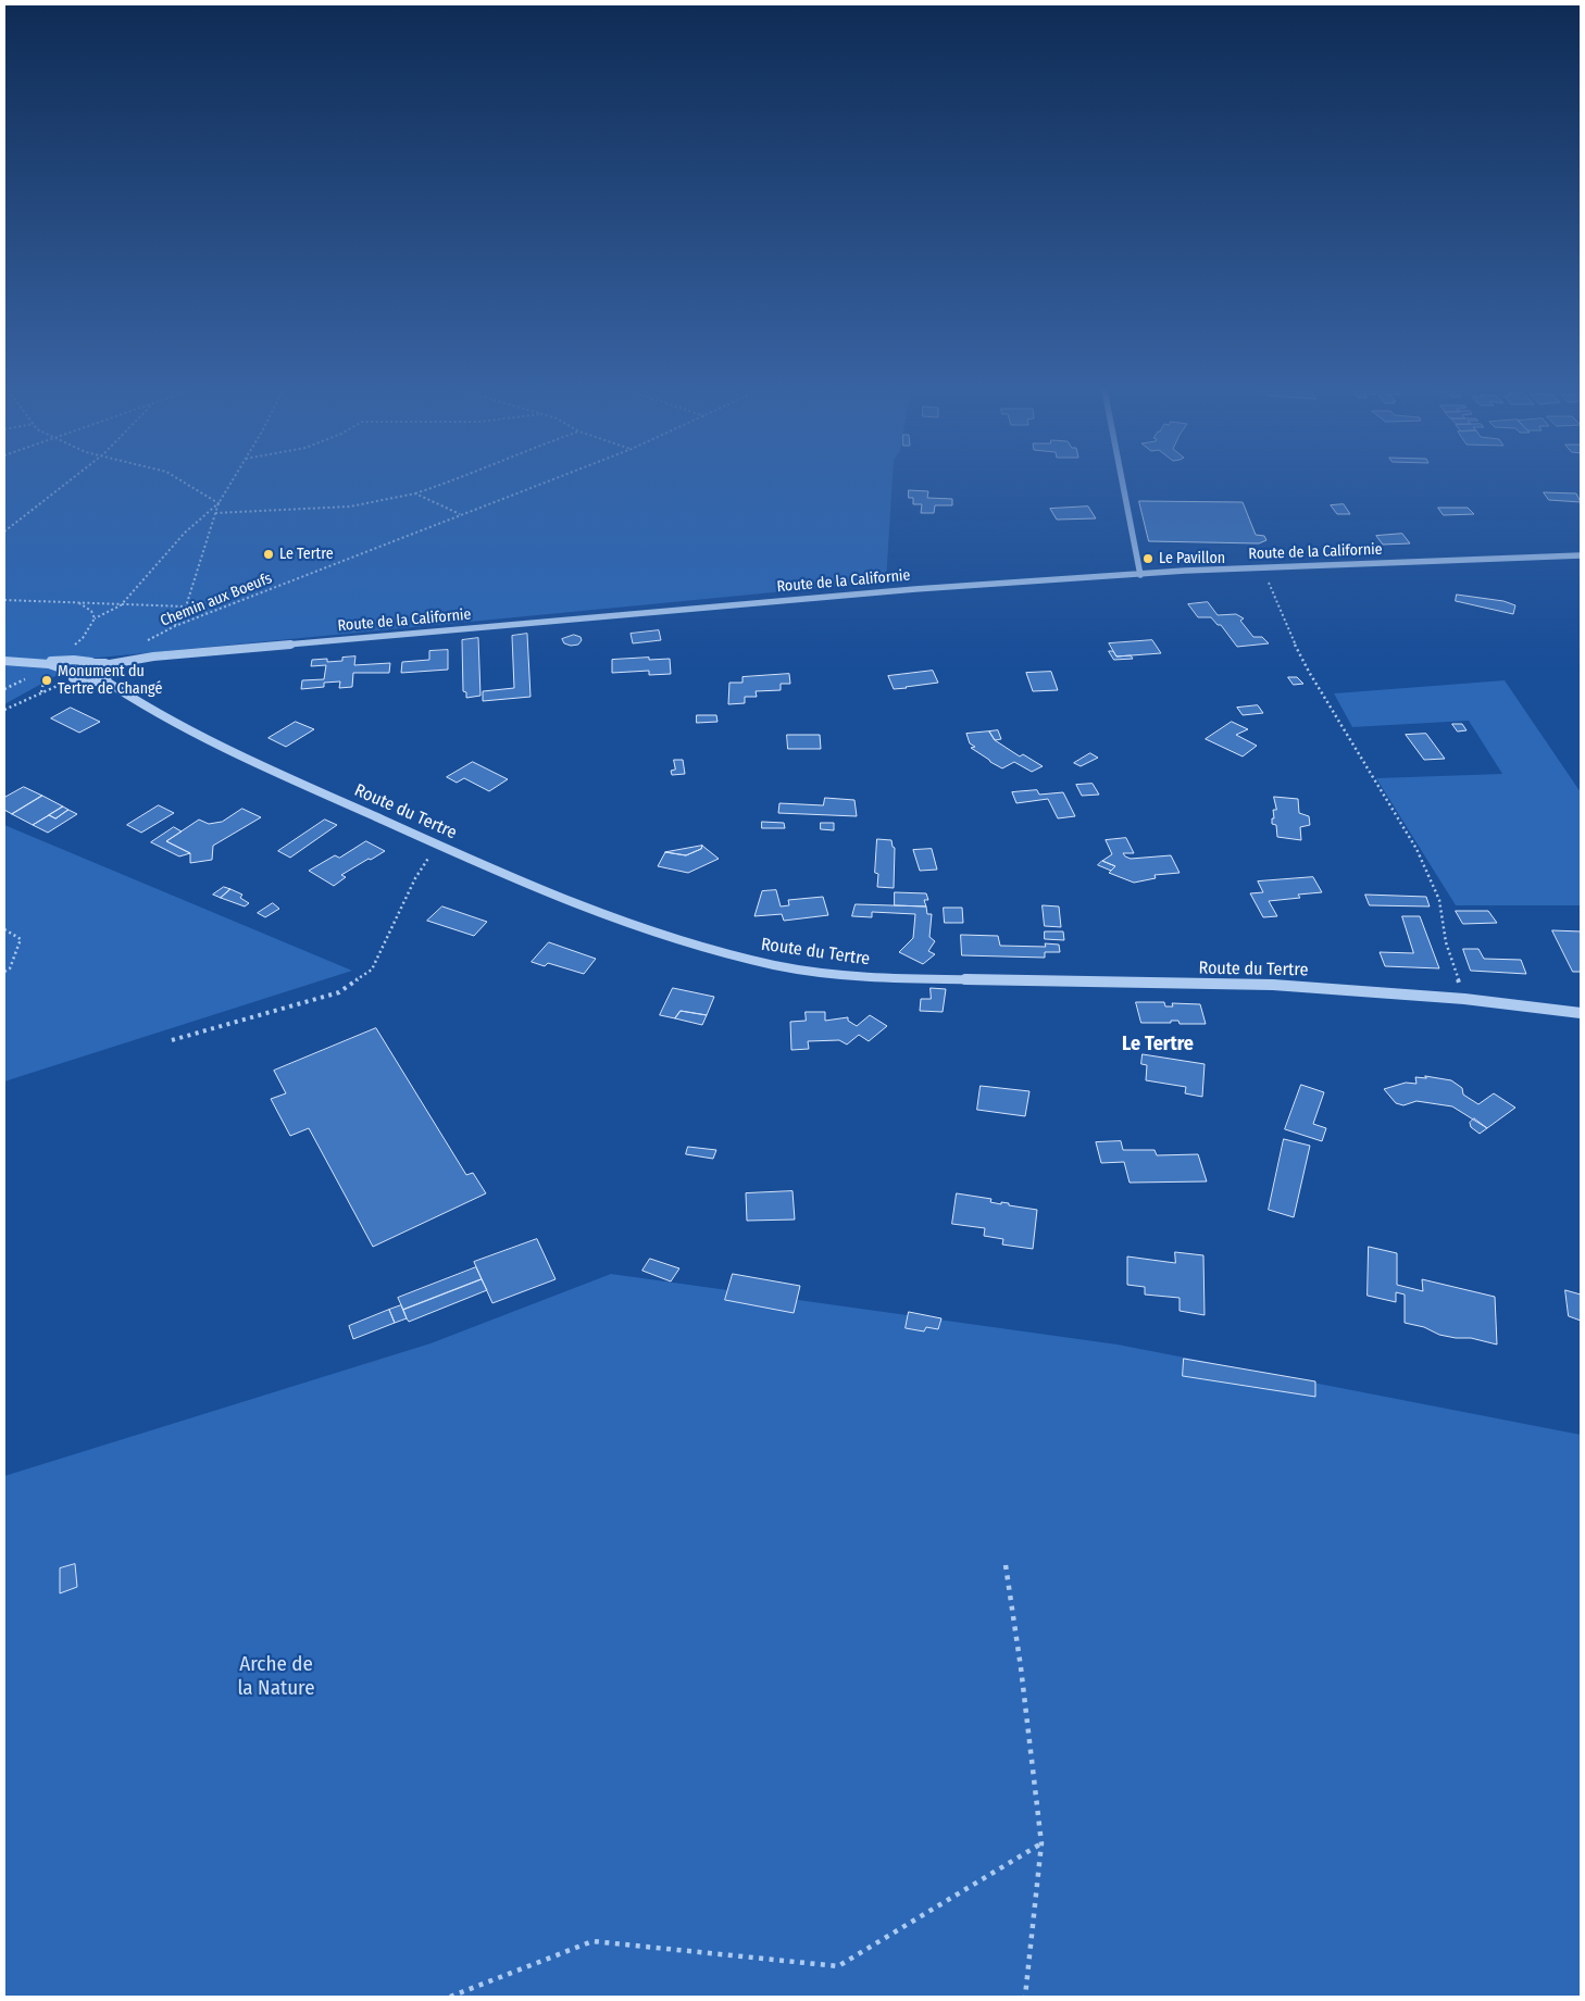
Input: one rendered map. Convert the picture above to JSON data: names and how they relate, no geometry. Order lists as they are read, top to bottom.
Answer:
{
  "streets": {
    "street": ["Route de la Californie", "Route du Tertre"],
    "path": ["Chemin aux Boeufs"]
  },
  "districts": ["Le Tertre"],
  "parks": ["Arche de la Nature"],
  "places": ["Le Tertre", "Le Pavillon", "Monument du Tertre de Changé"]
}
